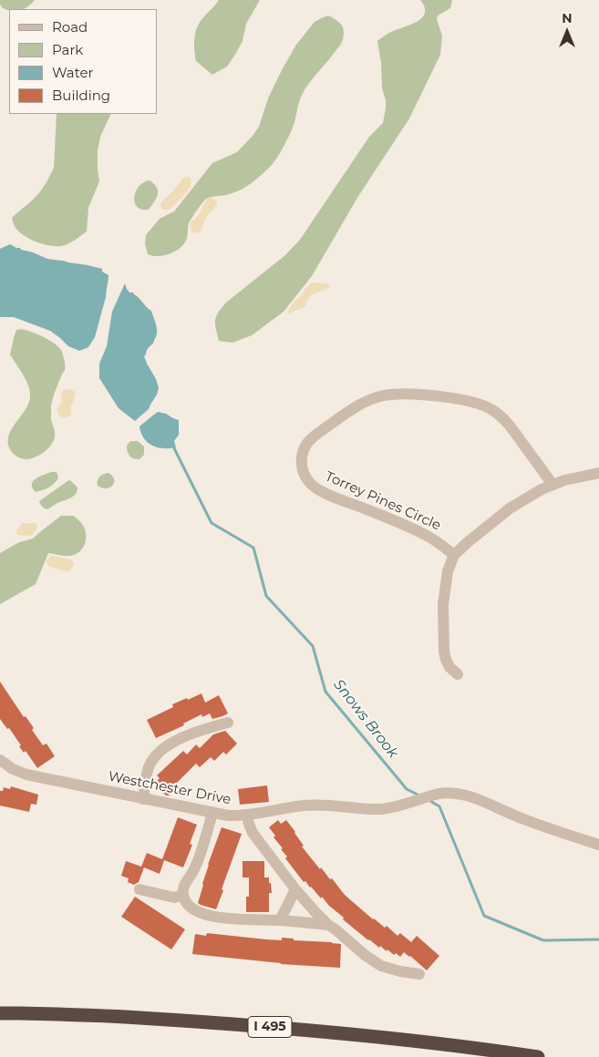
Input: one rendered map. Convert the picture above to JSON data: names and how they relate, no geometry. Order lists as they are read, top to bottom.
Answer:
{
  "streets": {
    "highway": ["I 495"],
    "street": ["Torrey Pines Circle", "Westchester Drive"]
  },
  "water": ["Snows Brook"],
  "legend": [
    "Road",
    "Park",
    "Water",
    "Building"
  ],
  "north": "top"
}
